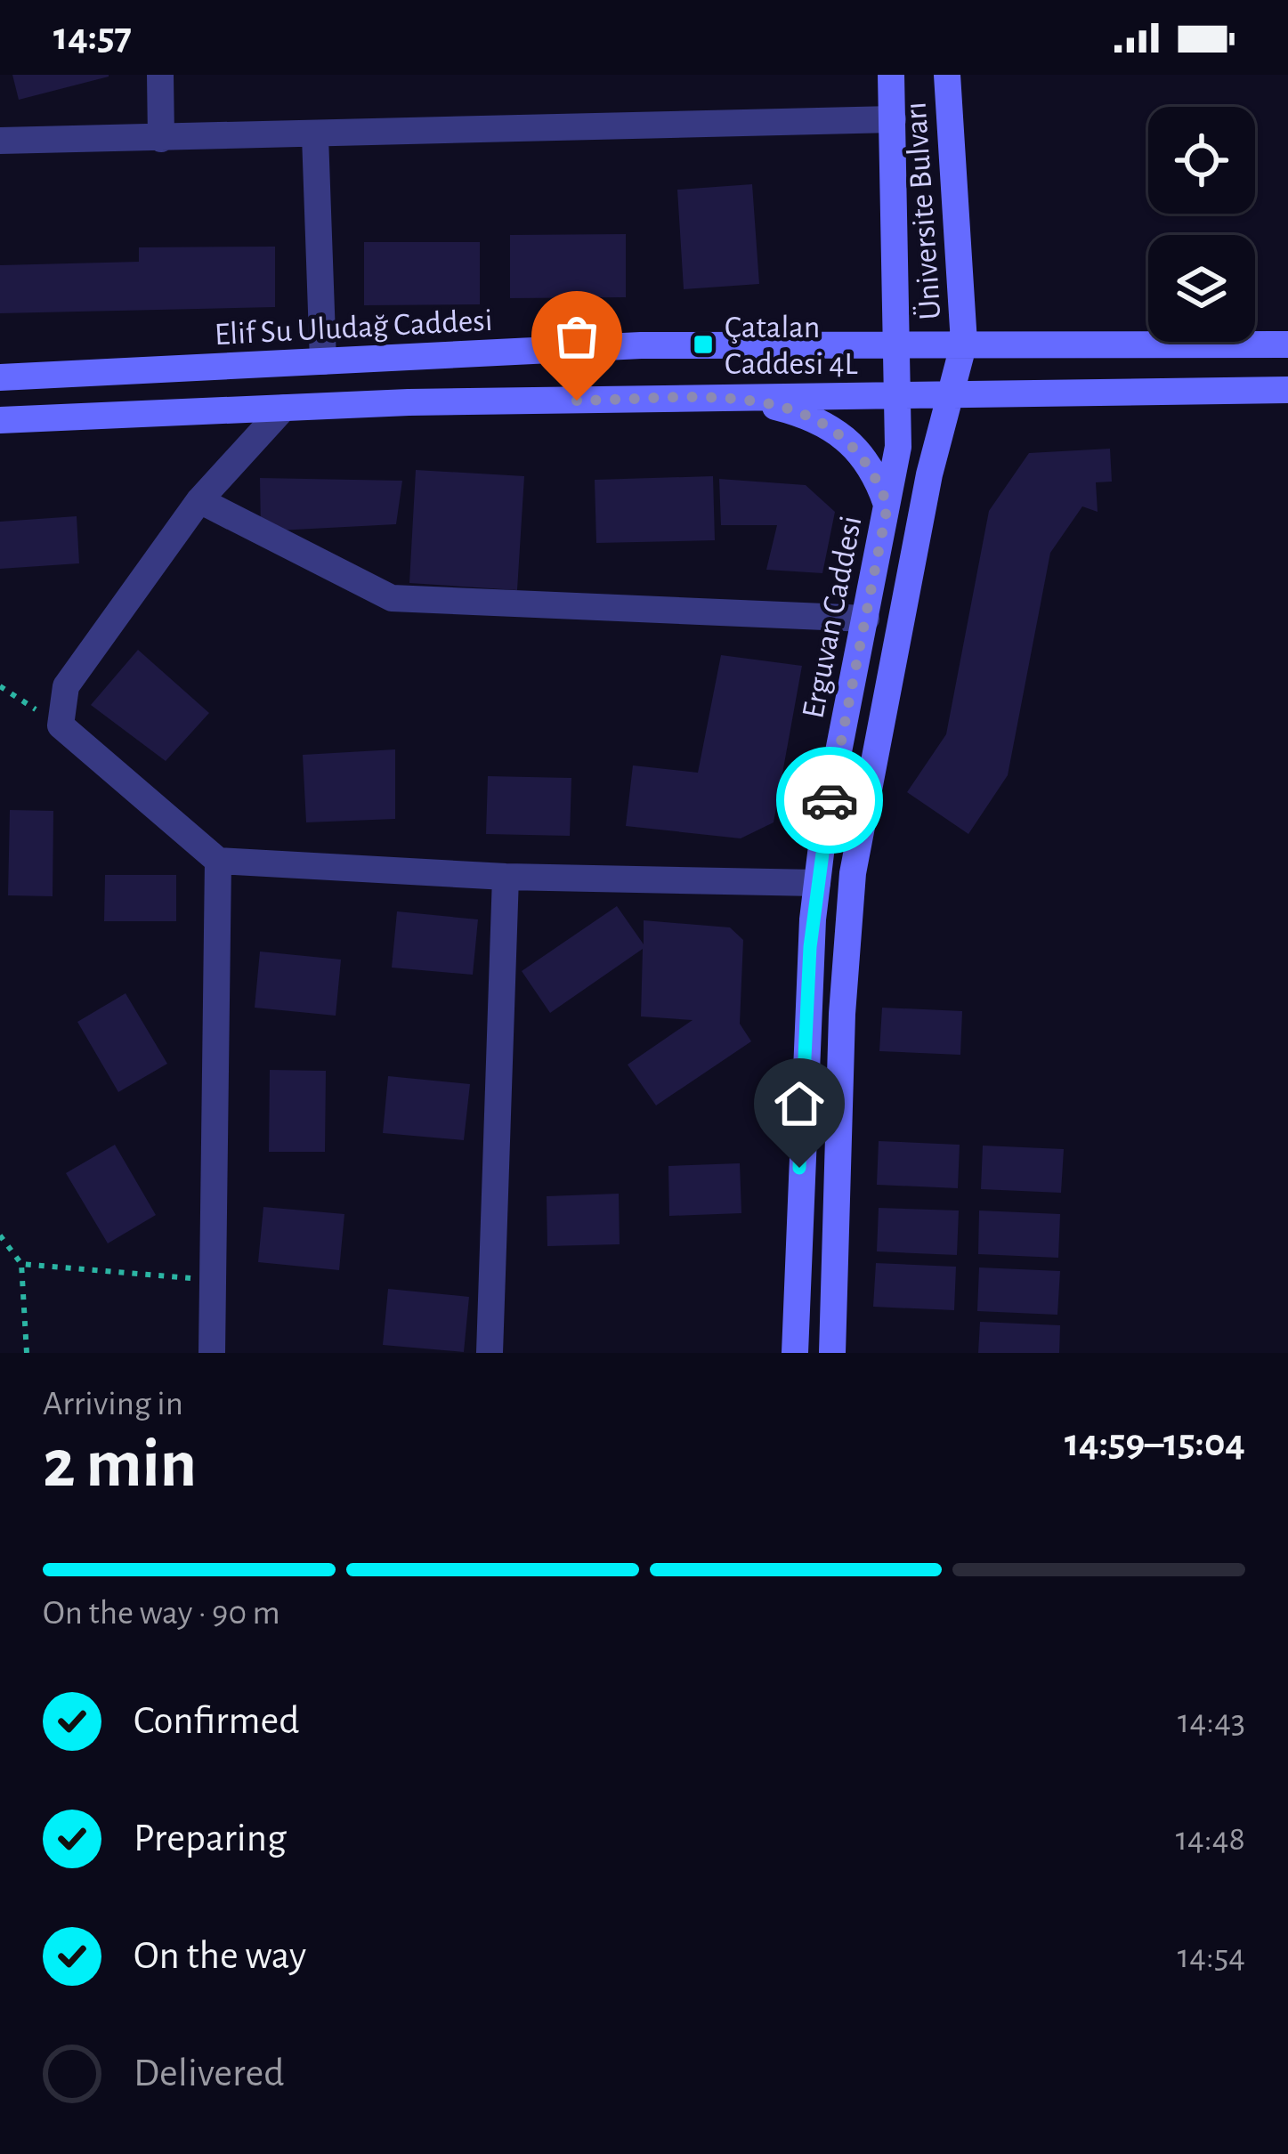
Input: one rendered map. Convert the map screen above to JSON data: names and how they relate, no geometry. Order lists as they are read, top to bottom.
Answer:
{
  "streets": {
    "main road": ["Üniversite Bulvarı", "Elif Su Uludağ Caddesi", "Erguvan Caddesi"]
  },
  "crossings": [
    ["Üniversite Bulvarı", "Elif Su Uludağ Caddesi"],
    ["Üniversite Bulvarı", "Erguvan Caddesi"],
    ["Elif Su Uludağ Caddesi", "Erguvan Caddesi"]
  ],
  "places": {
    "transit": ["Çatalan Caddesi 4L"]
  },
  "page": {
    "status": "14:57",
    "heading": ["2 min", "Arriving in", "14:59–15:04"],
    "bar": "On the way · 90 m",
    "list": [
      ["Confirmed", "14:43"],
      ["Preparing", "14:48"],
      ["On the way", "14:54"],
      "Delivered"
    ]
  }
}
